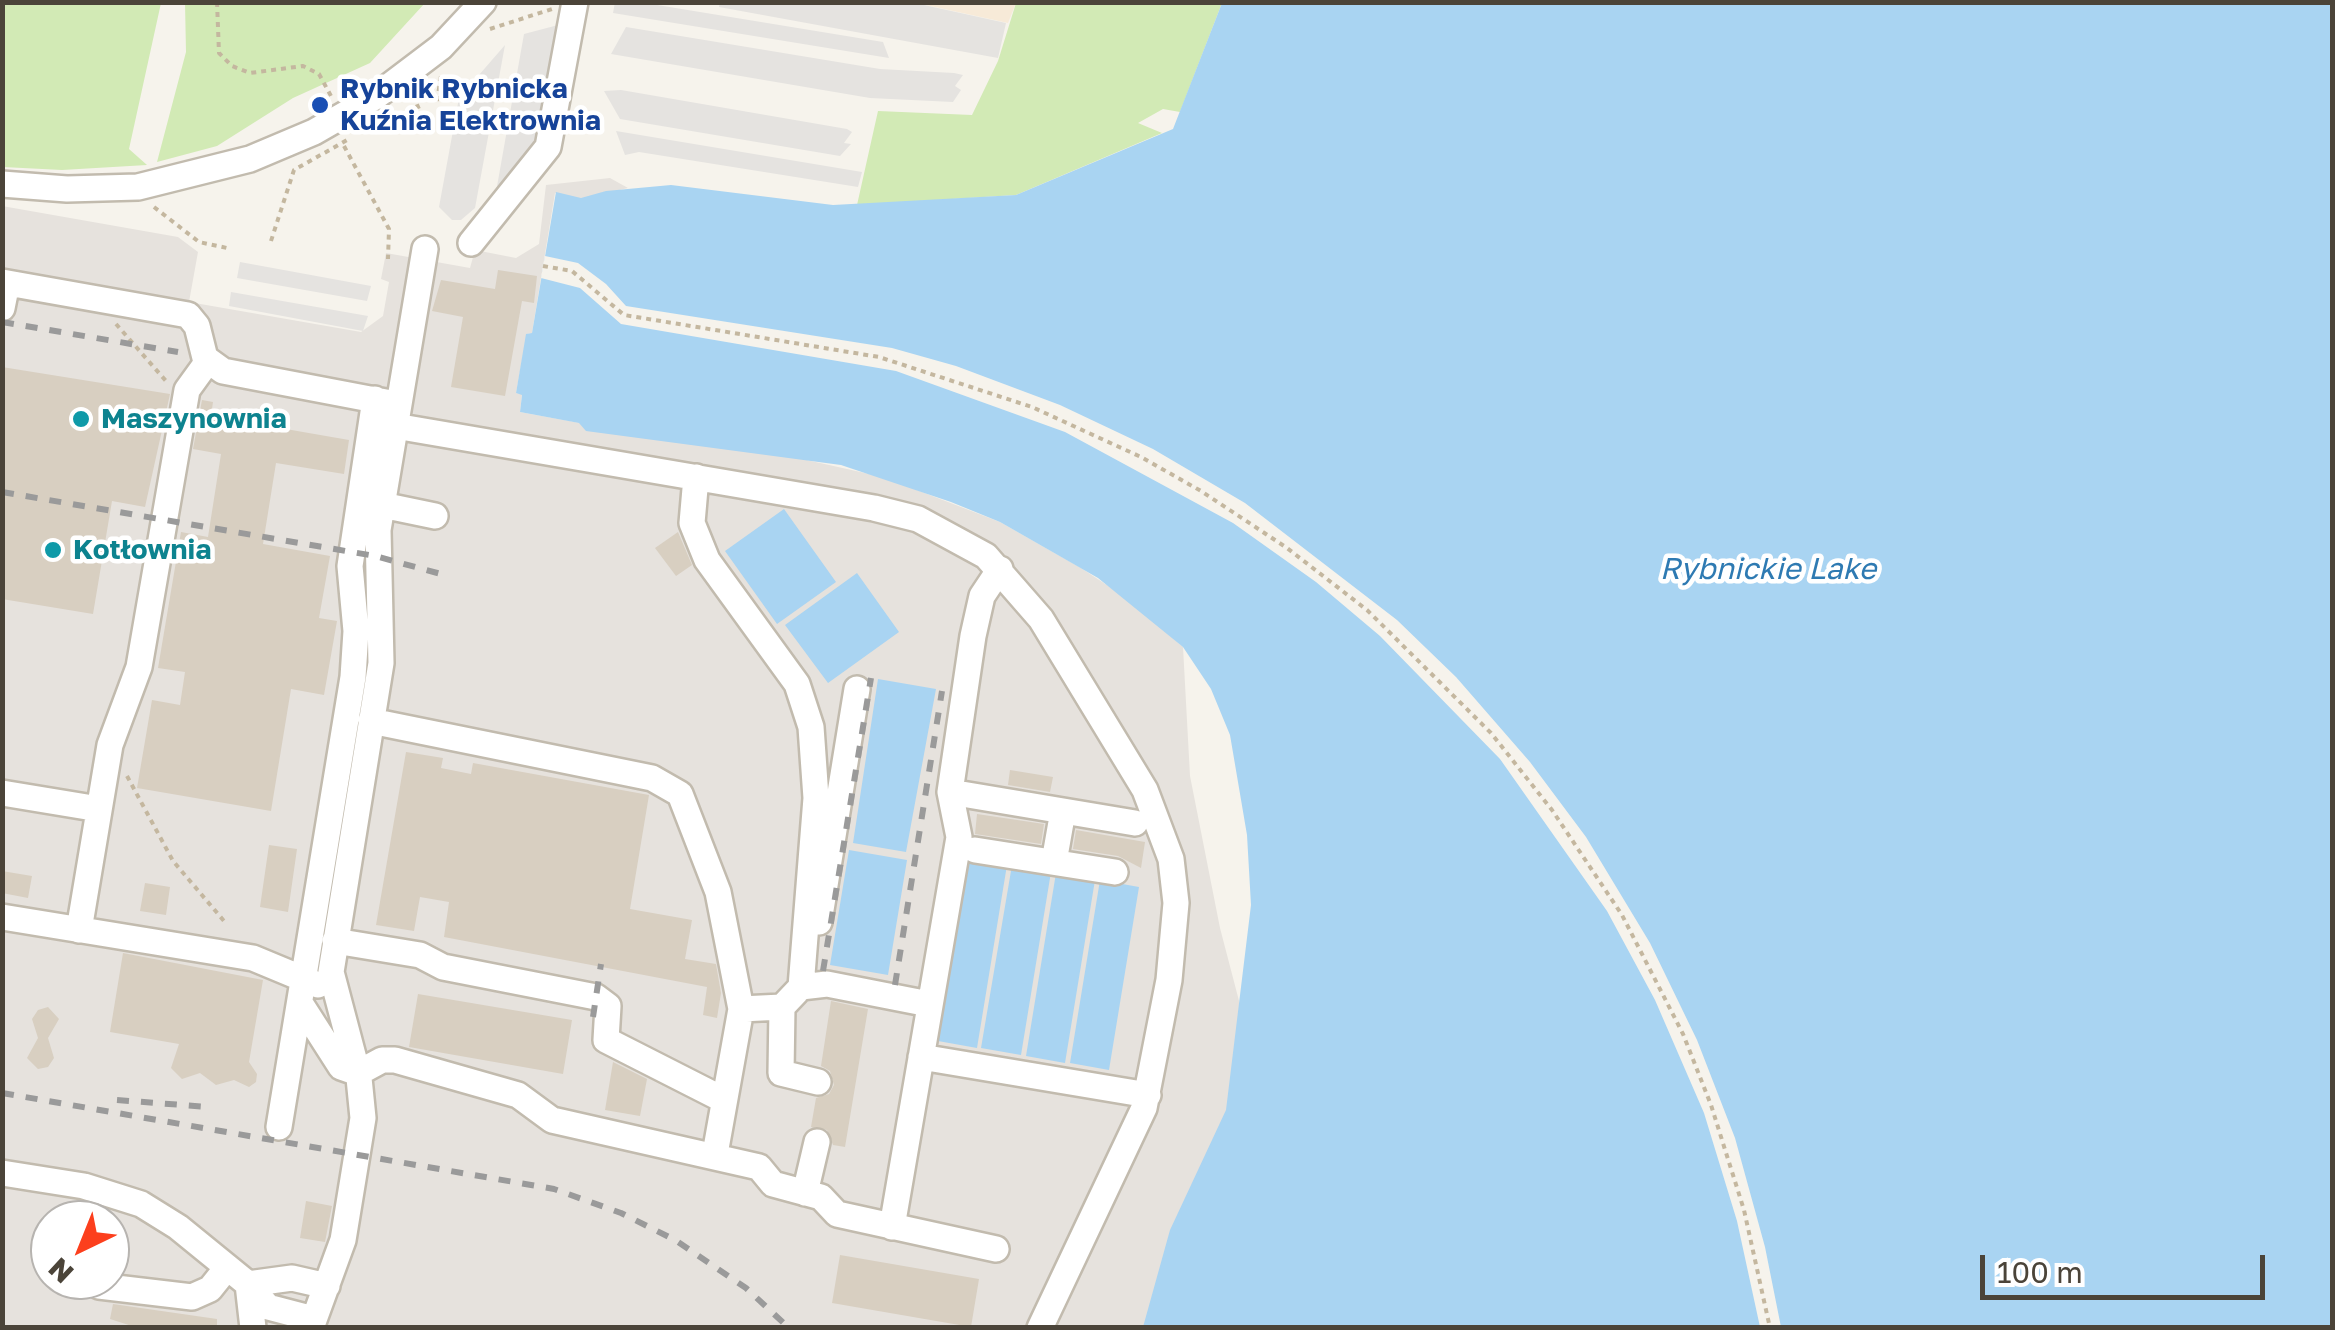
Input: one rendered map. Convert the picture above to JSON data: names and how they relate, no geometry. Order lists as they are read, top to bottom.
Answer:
{
  "water": ["Rybnickie Lake"],
  "places": ["Rybnik Rybnicka Kuźnia Elektrownia", "Maszynownia", "Kotłownia"],
  "scale_bar": "100 m",
  "north": "bottom left"
}
